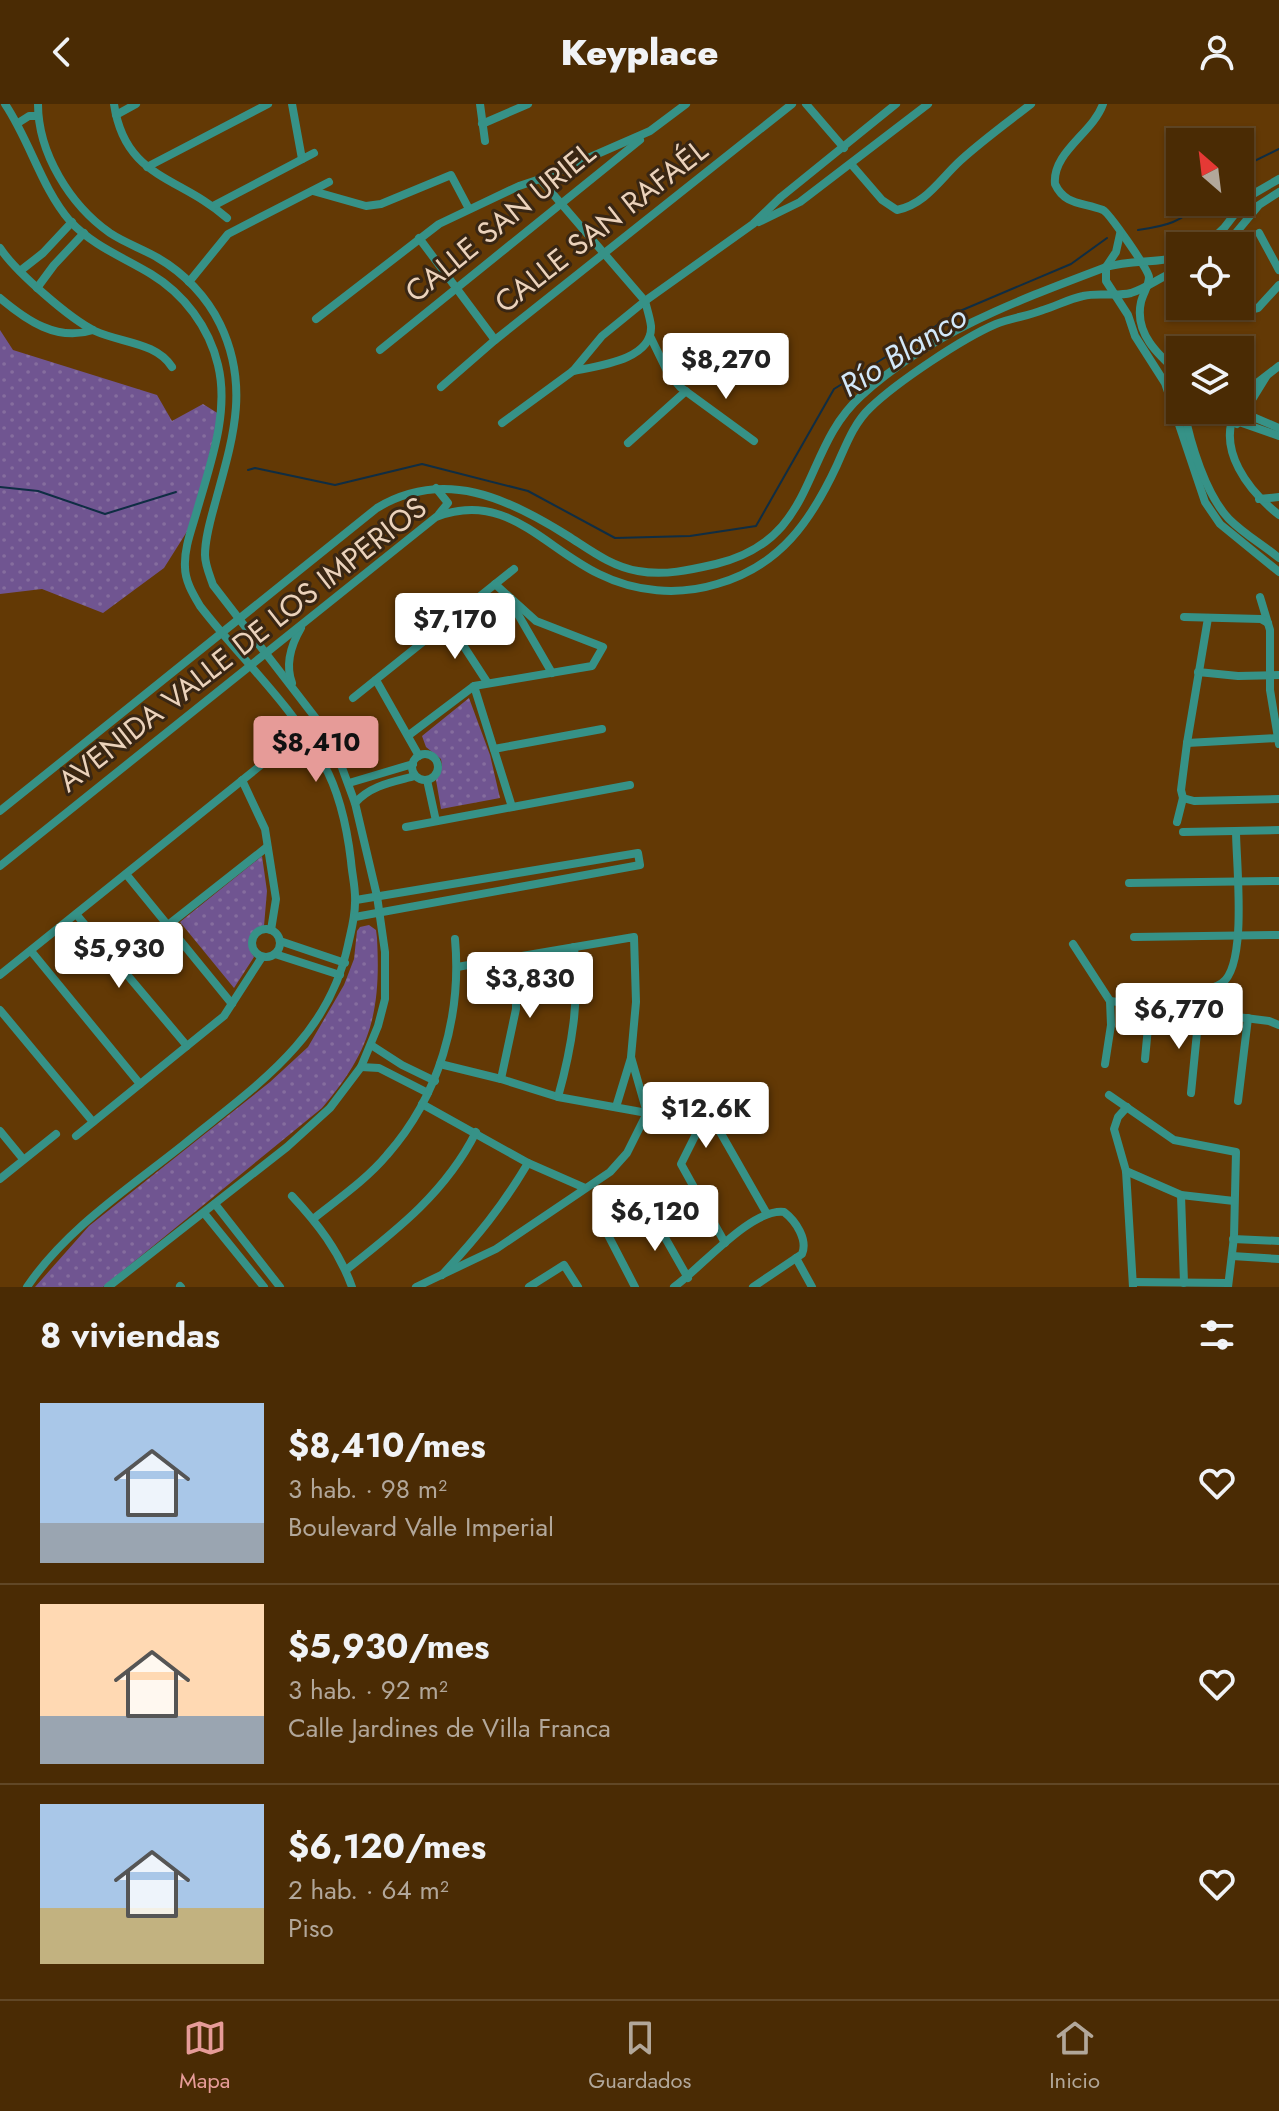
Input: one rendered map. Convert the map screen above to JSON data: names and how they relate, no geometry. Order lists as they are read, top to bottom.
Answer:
{
  "streets": {
    "street": ["CALLE SAN URIEL", "CALLE SAN RAFAÉL", "AVENIDA VALLE DE LOS IMPERIOS"]
  },
  "water": ["Río Blanco"],
  "north": "top left",
  "page": {
    "header": "Keyplace",
    "price": [
      "$8,270",
      "$7,170",
      "$8,410",
      "$5,930",
      "$3,830",
      "$6,770",
      "$12.6K",
      "$6,120"
    ],
    "heading": "8 viviendas",
    "list": [
      {
        "name": "$8,410/mes",
        "note": "3 hab. · 98 m² · Boulevard Valle Imperial"
      },
      {
        "name": "$5,930/mes",
        "note": "3 hab. · 92 m² · Calle Jardines de Villa Franca"
      },
      {
        "name": "$6,120/mes",
        "note": "2 hab. · 64 m² · Piso"
      }
    ],
    "tabs": ["Mapa", "Guardados", "Inicio"]
  }
}
